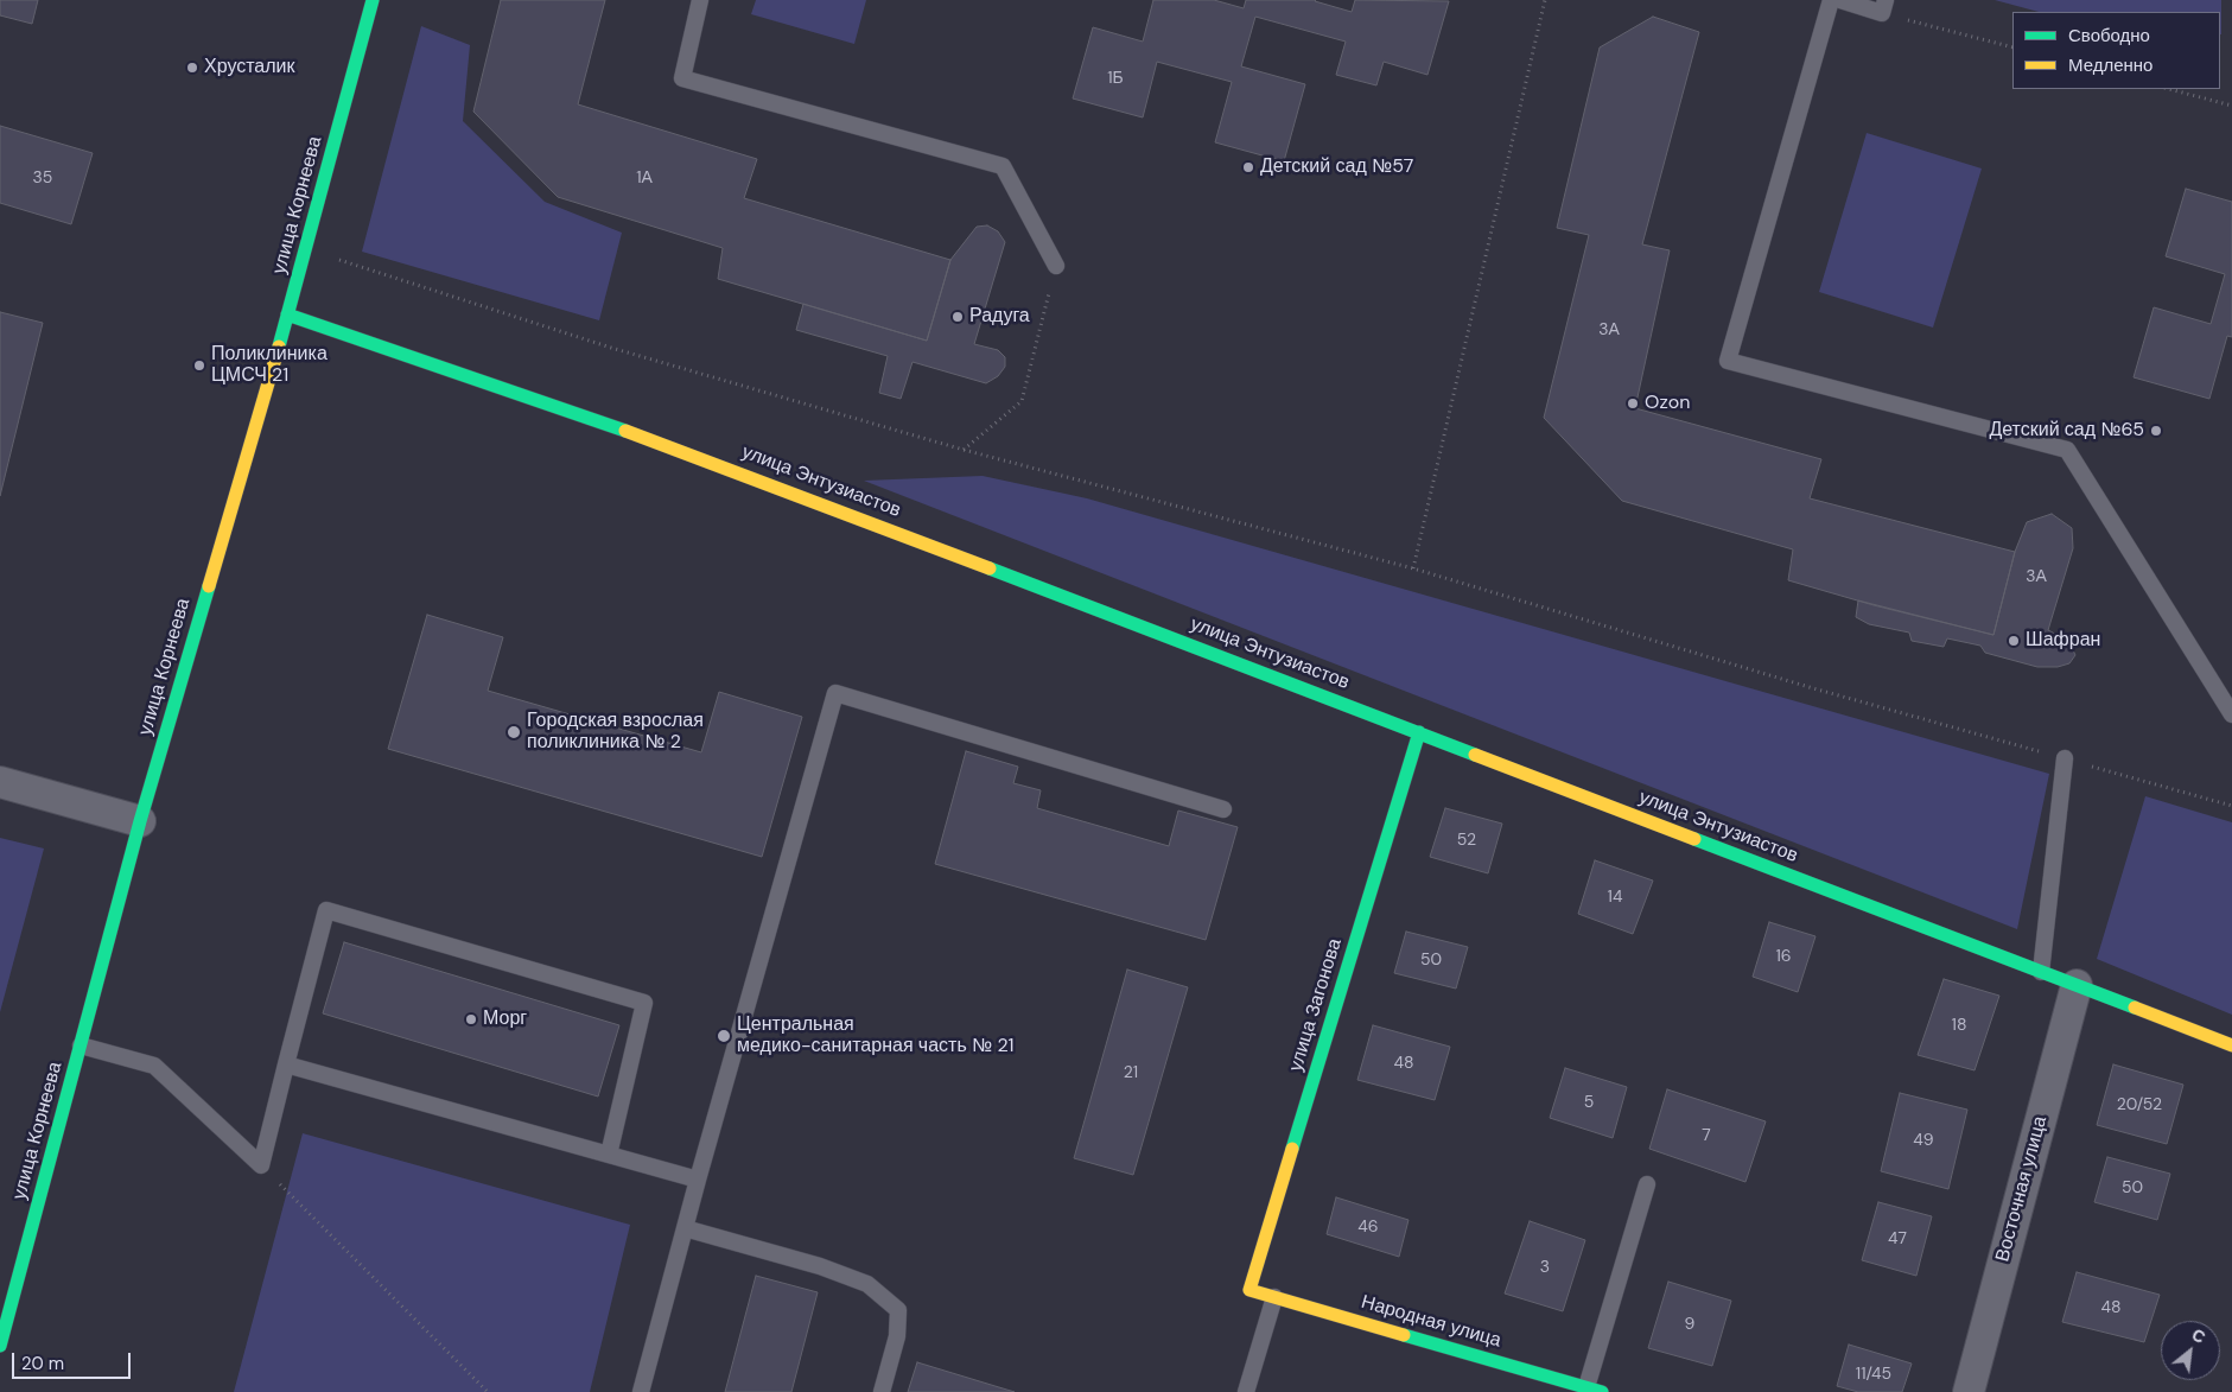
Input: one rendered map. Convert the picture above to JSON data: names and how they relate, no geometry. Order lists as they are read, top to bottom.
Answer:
{
  "streets": {
    "street": [
      "улица Корнеева",
      "улица Энтузиастов",
      "улица Загонова",
      "Восточная улица",
      "Народная улица"
    ]
  },
  "crossings": [
    ["улица Корнеева", "улица Энтузиастов"],
    ["улица Энтузиастов", "улица Загонова"],
    ["улица Энтузиастов", "Восточная улица"],
    ["улица Загонова", "Народная улица"]
  ],
  "places": [
    "Хрусталик",
    "Детский сад №57",
    "Радуга",
    "Поликлиника ЦМСЧ 21",
    "Ozon",
    "Детский сад №65",
    "Шафран",
    "Городская взрослая поликлиника № 2",
    "Морг",
    "Центральная медико-санитарная часть № 21"
  ],
  "house_numbers": [
    "1Б",
    "35",
    "1А",
    "3А",
    "3А",
    "52",
    "14",
    "16",
    "50",
    "18",
    "48",
    "21",
    "5",
    "20/52",
    "7",
    "49",
    "50",
    "46",
    "47",
    "3",
    "48",
    "9",
    "11/45"
  ],
  "legend": ["Свободно", "Медленно"],
  "scale_bar": "20 m",
  "north": "top right"
}
